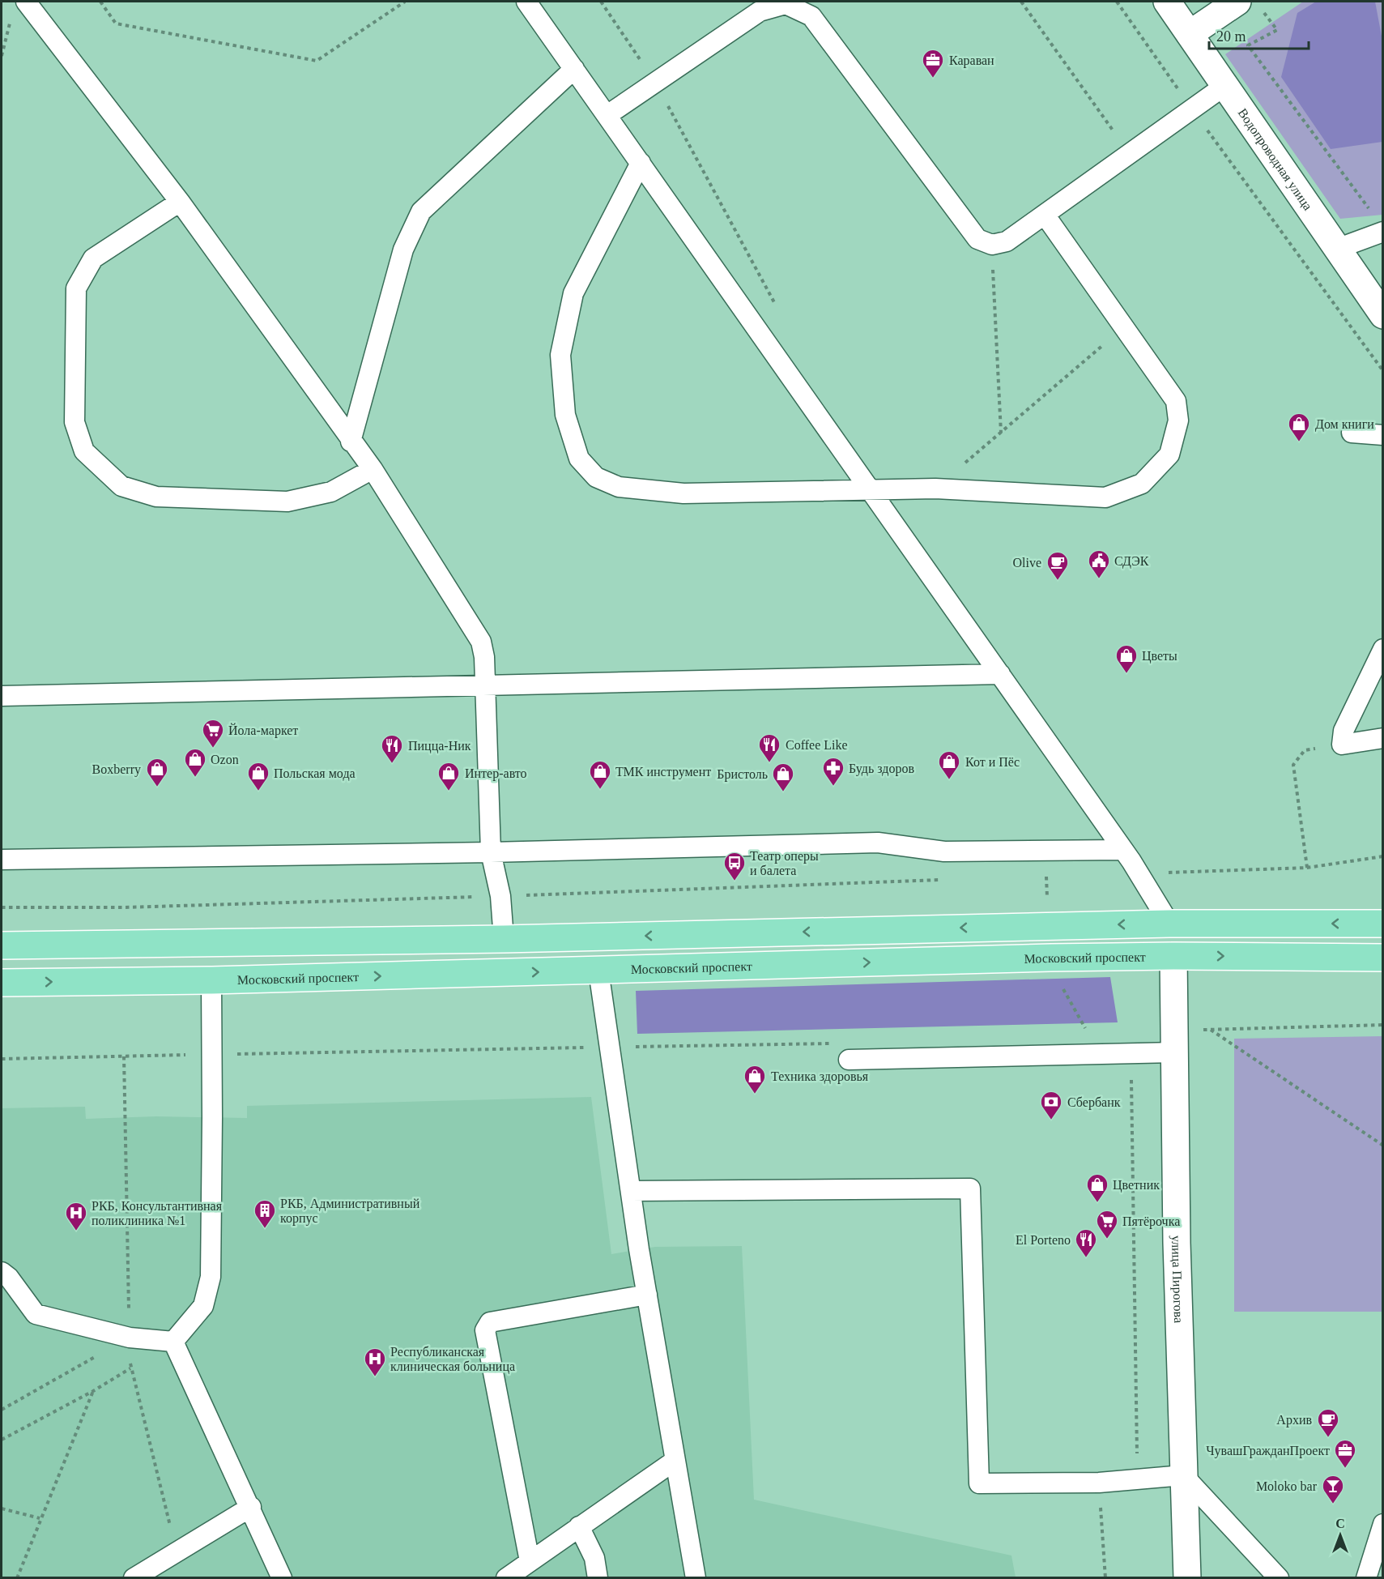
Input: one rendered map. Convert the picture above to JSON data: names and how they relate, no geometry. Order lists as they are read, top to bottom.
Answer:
{
  "streets": {
    "main road": ["Московский проспект", "улица Пирогова"],
    "street": ["Водопроводная улица"]
  },
  "crossings": [
    ["Московский проспект", "улица Пирогова"]
  ],
  "places": {
    "office": ["Караван", "ЧувашГражданПроект"],
    "shop": [
      "Дом книги",
      "Цветы",
      "Ozon",
      "Кот и Пёс",
      "Boxberry",
      "ТМК инструмент",
      "Польская мода",
      "Интер-авто",
      "Бристоль",
      "Техника здоровья",
      "Цветник"
    ],
    "public building": ["СДЭК"],
    "cafe": ["Olive", "Архив"],
    "supermarket": ["Йола-маркет", "Пятёрочка"],
    "restaurant": ["Coffee Like", "Пицца-Ник", "El Porteno"],
    "pharmacy": ["Будь здоров"],
    "bus stop": ["Театр оперы и балета"],
    "bank": ["Сбербанк"],
    "building": ["РКБ, Административный корпус"],
    "hospital": ["РКБ, Консультантивная поликлиника №1", "Республиканская клиническая больница"],
    "bar": ["Moloko bar"]
  },
  "scale_bar": "20 m",
  "north": "top"
}
